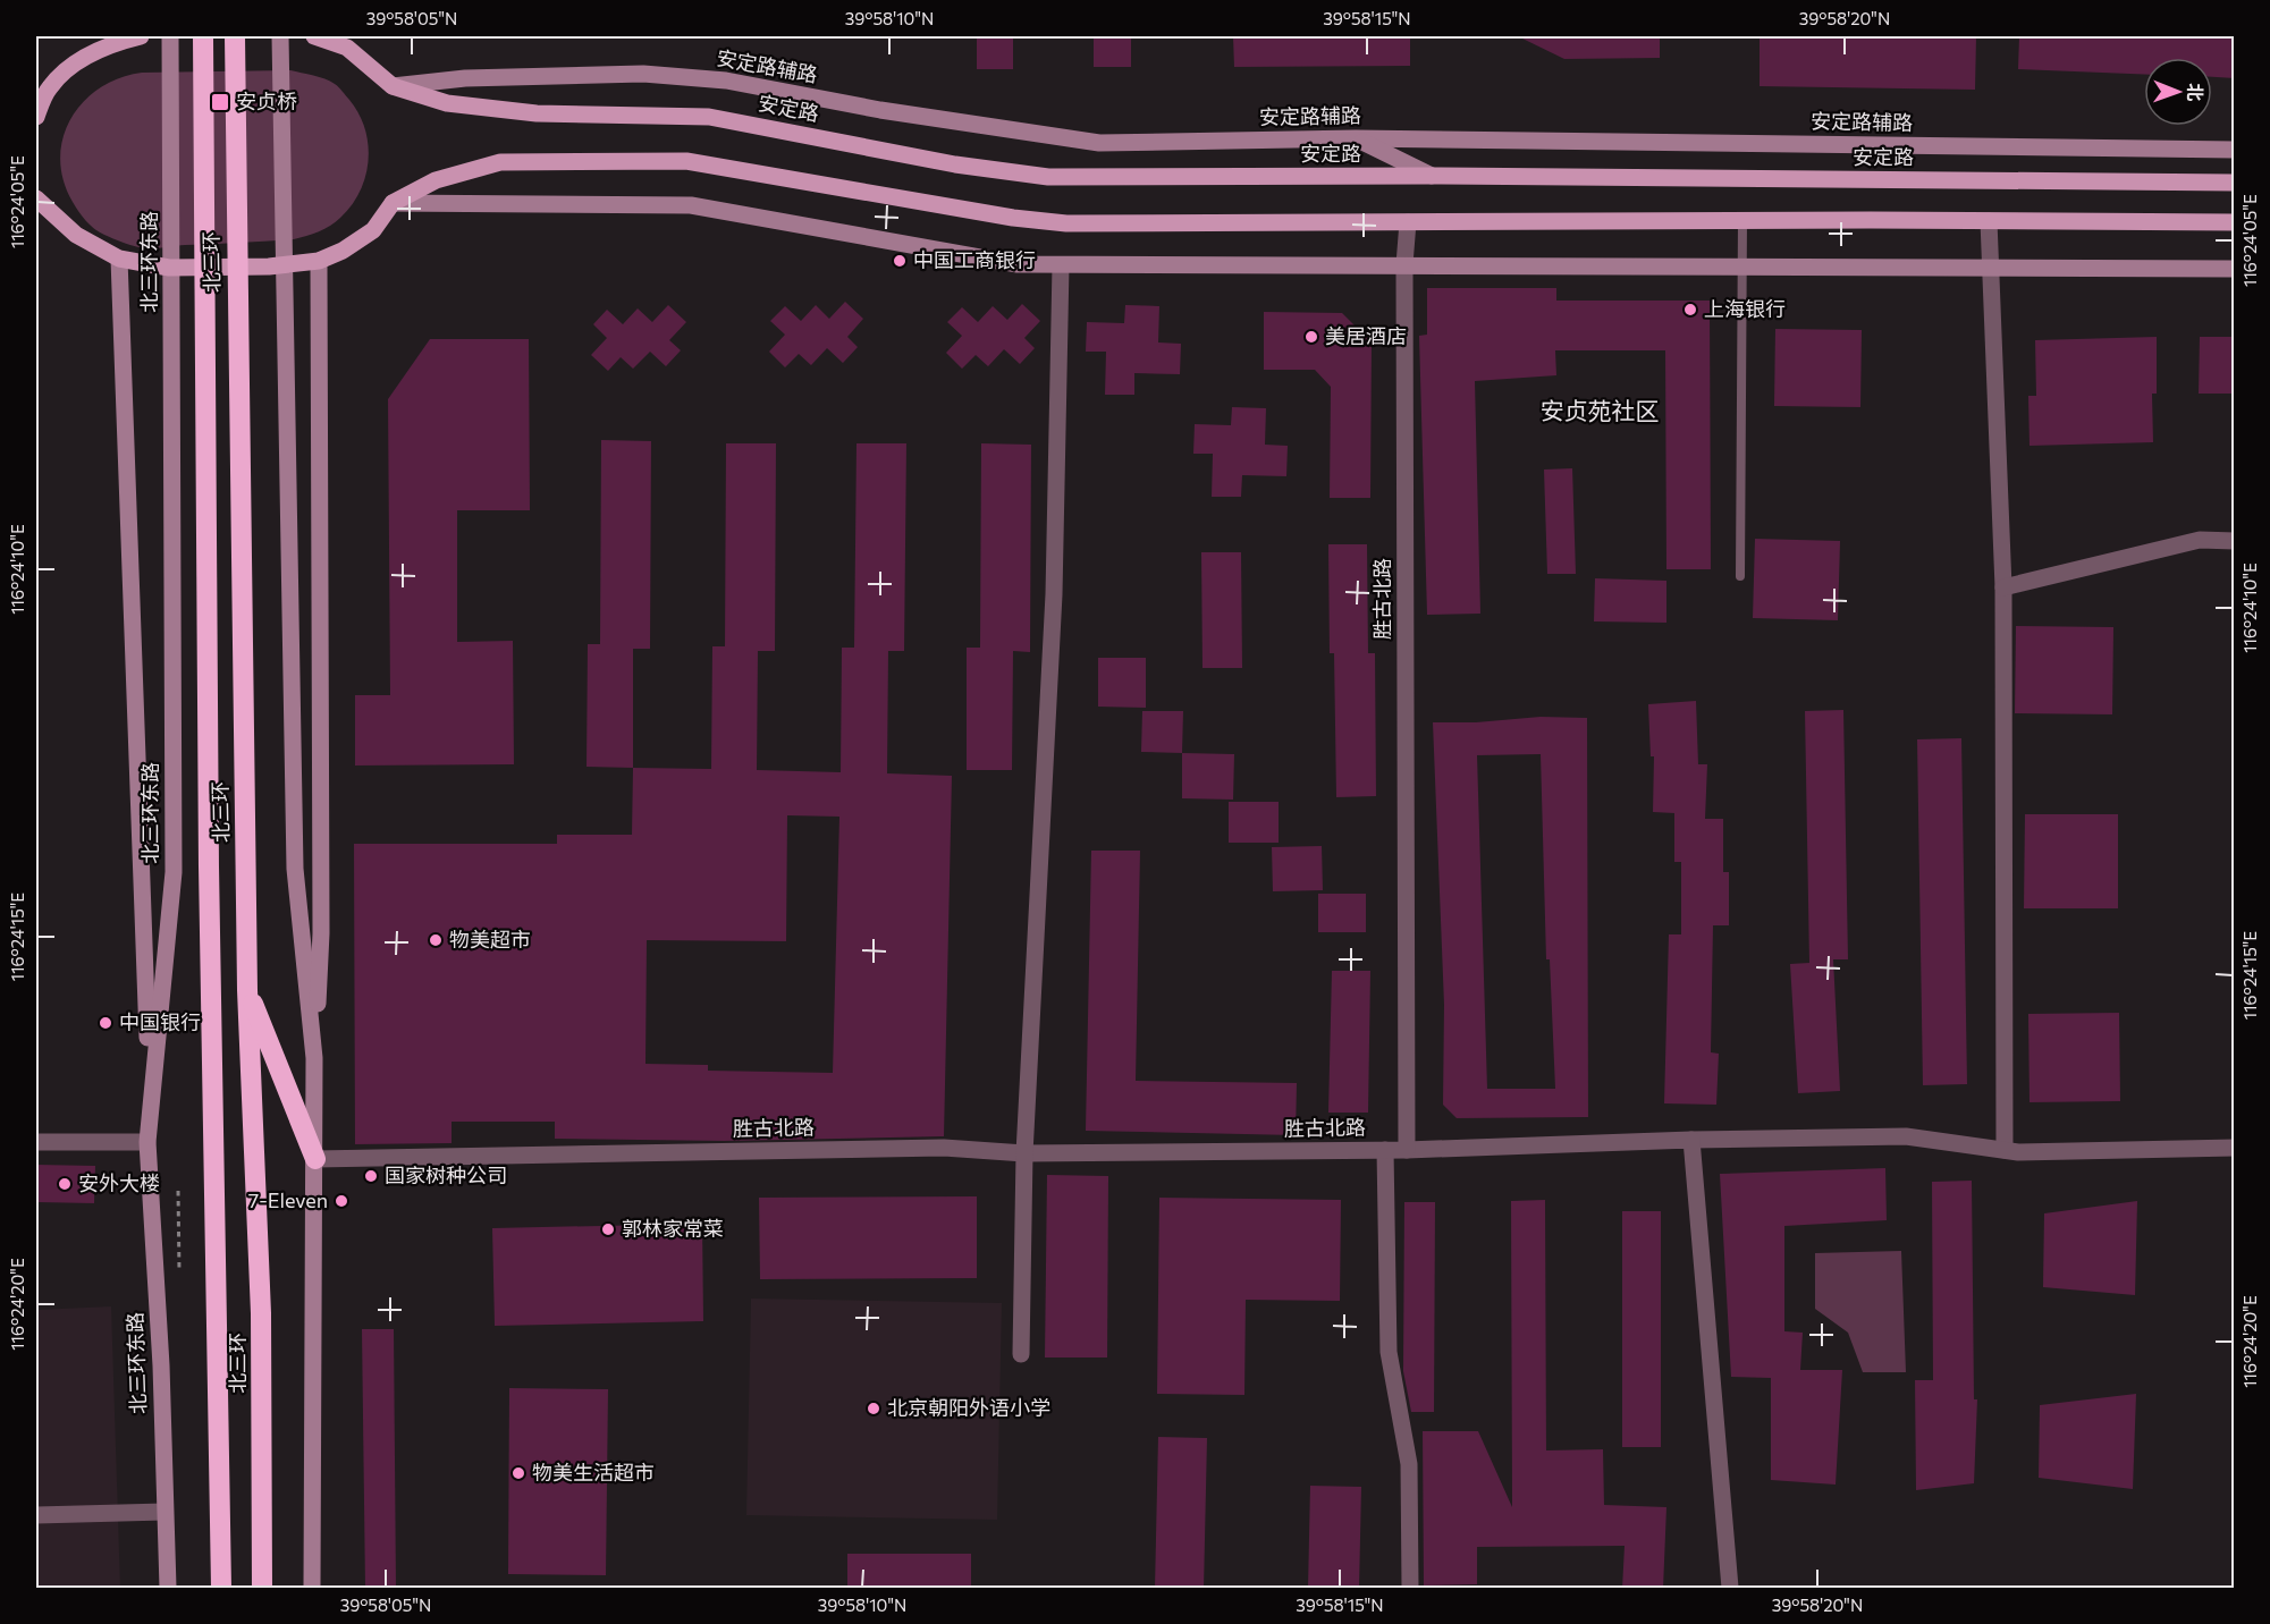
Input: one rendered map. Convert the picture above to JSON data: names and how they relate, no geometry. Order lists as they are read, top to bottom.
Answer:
{
  "streets": {
    "highway": ["北三环"],
    "main road": ["安定路"],
    "street": ["安定路辅路", "北三环东路", "胜古北路"]
  },
  "crossings": [
    ["安定路辅路", "安定路"]
  ],
  "districts": ["安贞苑社区"],
  "places": {
    "transit": ["安贞桥"],
    "other": [
      "中国工商银行",
      "上海银行",
      "美居酒店",
      "物美超市",
      "中国银行",
      "国家树种公司",
      "安外大楼",
      "7-Eleven",
      "郭林家常菜",
      "北京朝阳外语小学",
      "物美生活超市"
    ]
  },
  "north": "right",
  "coordinates": [
    "39°58'05\"N",
    "39°58'10\"N",
    "39°58'15\"N",
    "39°58'20\"N",
    "116°24'05\"E",
    "116°24'10\"E",
    "116°24'15\"E",
    "116°24'20\"E"
  ]
}
